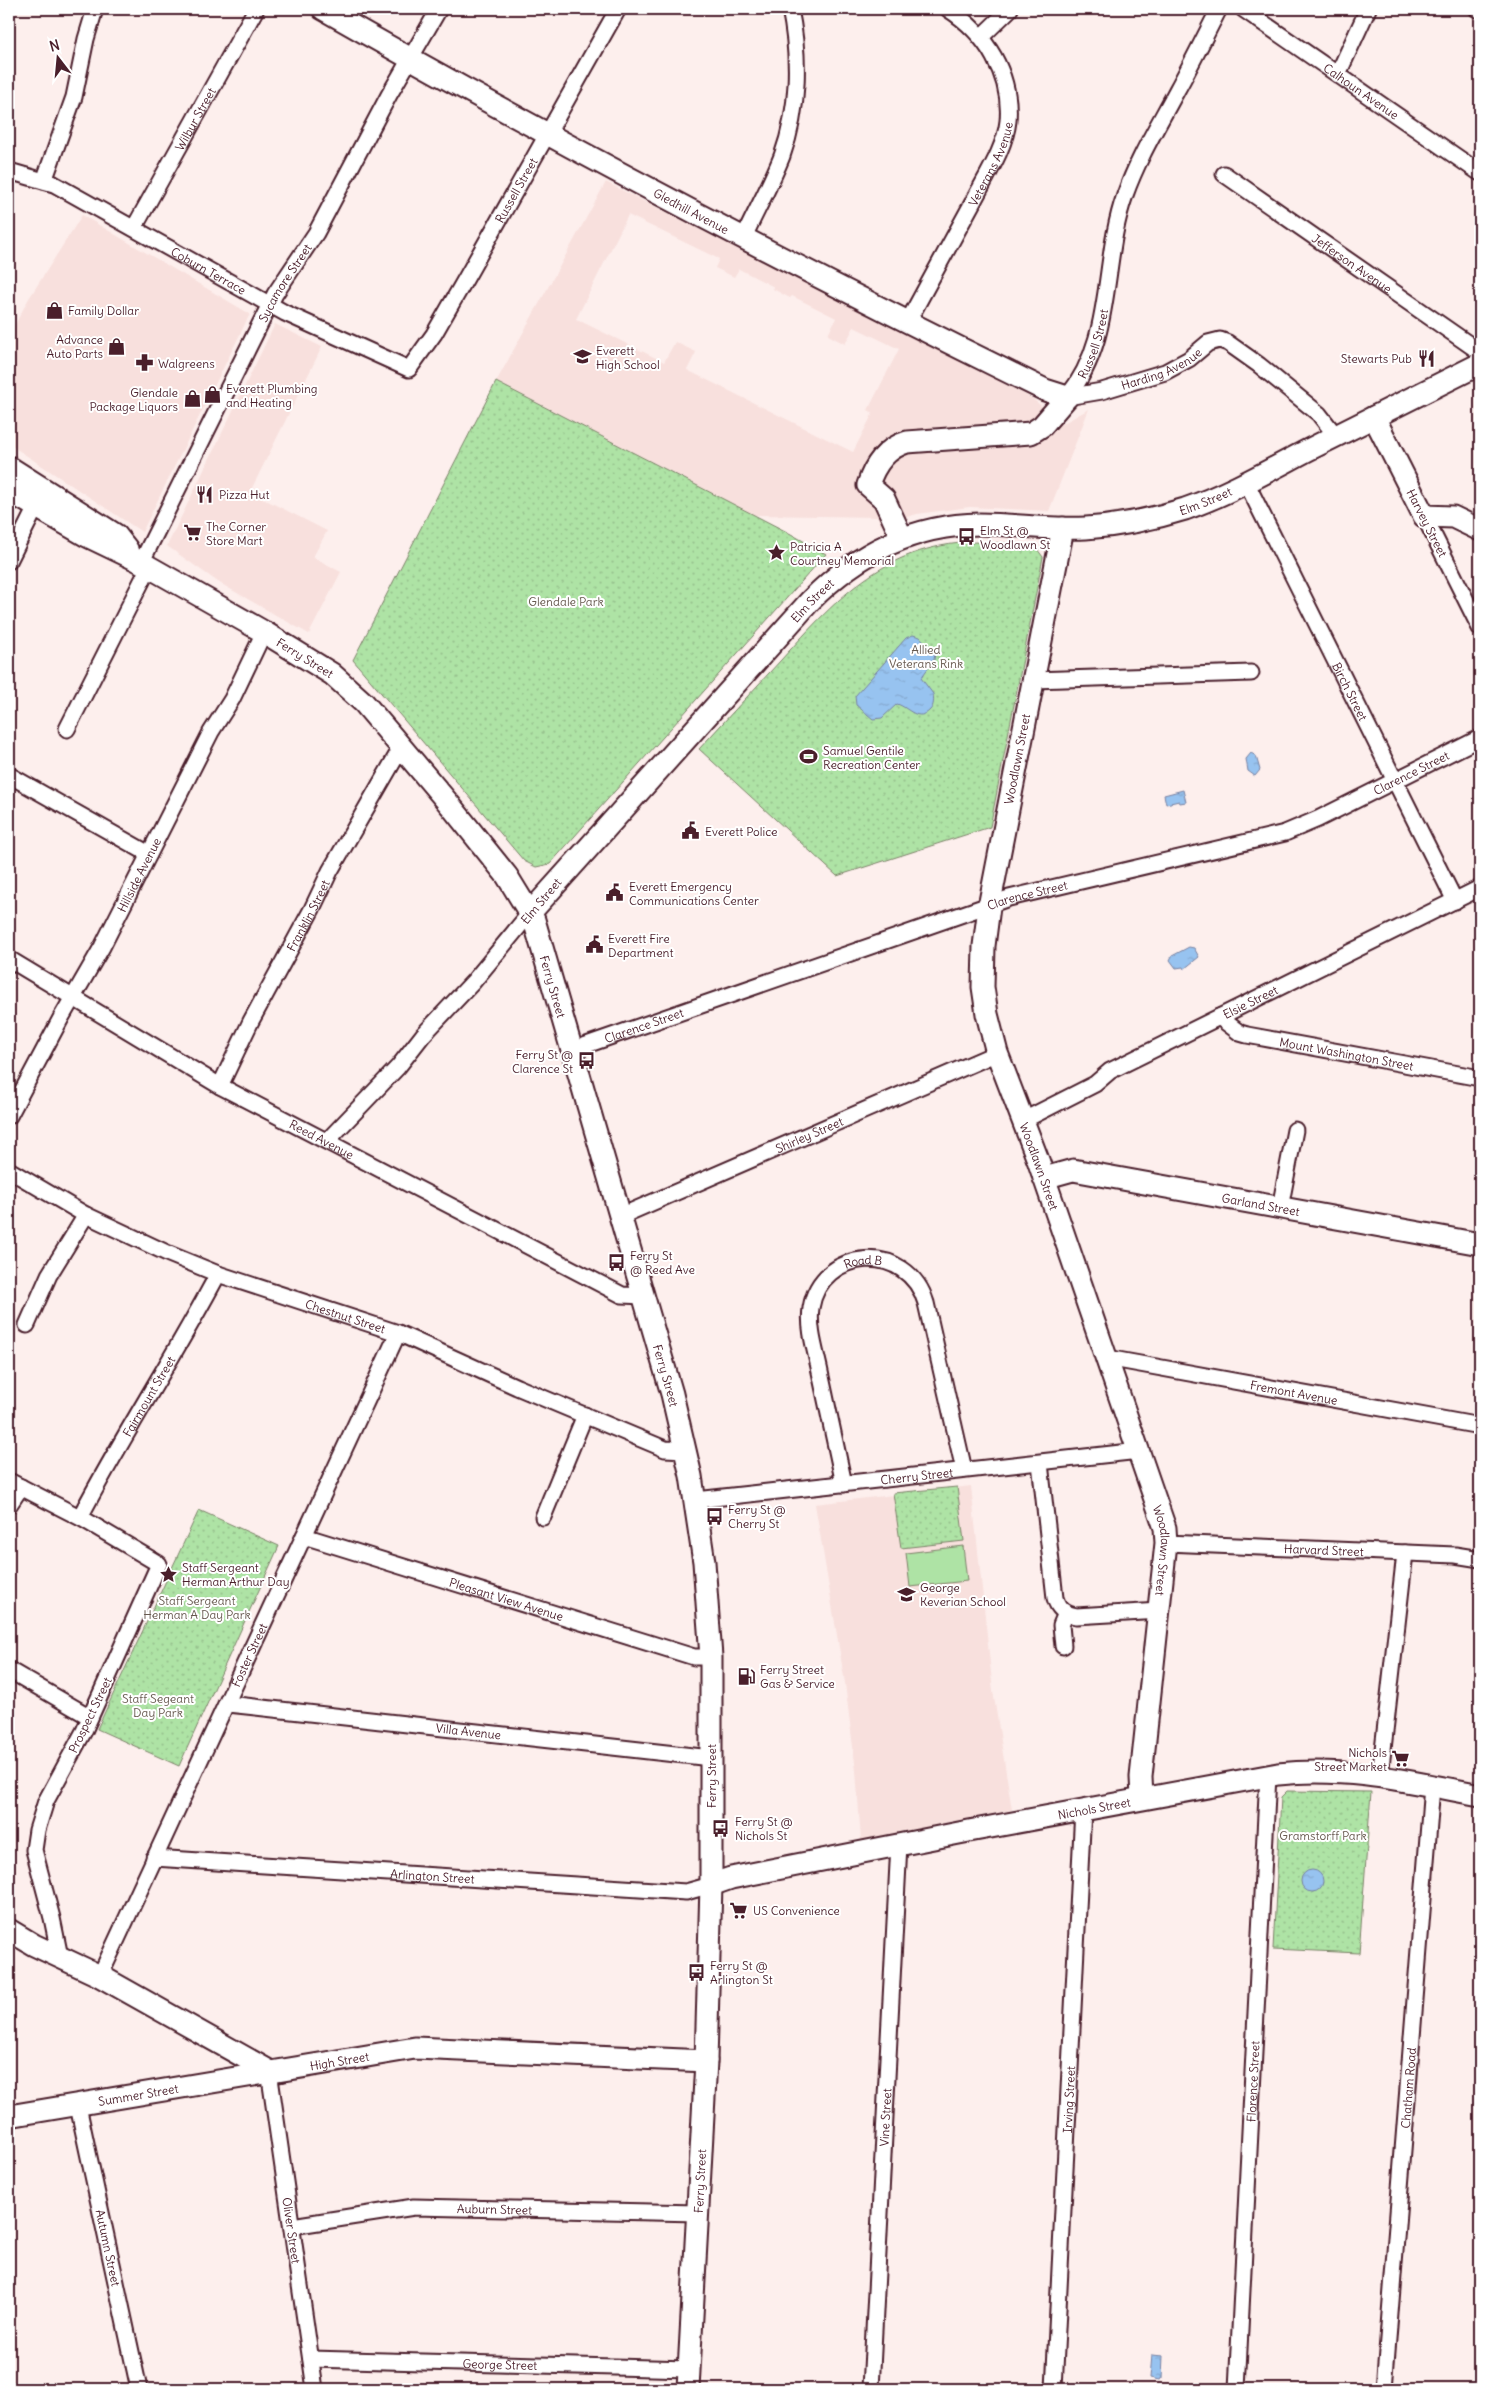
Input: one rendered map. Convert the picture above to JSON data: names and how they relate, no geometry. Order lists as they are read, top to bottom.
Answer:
{
  "streets": {
    "street": [
      "Calhoun Avenue",
      "Wilbur Street",
      "Veterans Avenue",
      "Russell Street",
      "Gledhill Avenue",
      "Jefferson Avenue",
      "Coburn Terrace",
      "Sycamore Street",
      "Harding Avenue",
      "Elm Street",
      "Harvey Street",
      "Ferry Street",
      "Birch Street",
      "Woodlawn Street",
      "Clarence Street",
      "Hillside Avenue",
      "Franklin Street",
      "Elsie Street",
      "Mount Washington Street",
      "Shirley Street",
      "Reed Avenue",
      "Garland Street",
      "Road B",
      "Chestnut Street",
      "Fremont Avenue",
      "Fairmount Street",
      "Cherry Street",
      "Harvard Street",
      "Pleasant View Avenue",
      "Foster Street",
      "Prospect Street",
      "Villa Avenue",
      "Nichols Street",
      "Arlington Street",
      "High Street",
      "Florence Street",
      "Chatham Road",
      "Summer Street",
      "Irving Street",
      "Vine Street",
      "Auburn Street",
      "Oliver Street",
      "Autumn Street",
      "George Street"
    ]
  },
  "crossings": [
    ["Wilbur Street", "Coburn Terrace"],
    ["Veterans Avenue", "Gledhill Avenue"],
    ["Russell Street", "Gledhill Avenue"],
    ["Russell Street", "Coburn Terrace"],
    ["Russell Street", "Harding Avenue"],
    ["Russell Street", "Elm Street"],
    ["Gledhill Avenue", "Sycamore Street"],
    ["Gledhill Avenue", "Harding Avenue"],
    ["Coburn Terrace", "Sycamore Street"],
    ["Sycamore Street", "Ferry Street"],
    ["Harding Avenue", "Elm Street"],
    ["Elm Street", "Harvey Street"],
    ["Elm Street", "Ferry Street"],
    ["Elm Street", "Birch Street"],
    ["Elm Street", "Woodlawn Street"],
    ["Elm Street", "Reed Avenue"],
    ["Ferry Street", "Clarence Street"],
    ["Ferry Street", "Hillside Avenue"],
    ["Ferry Street", "Franklin Street"],
    ["Ferry Street", "Shirley Street"],
    ["Ferry Street", "Reed Avenue"],
    ["Ferry Street", "Chestnut Street"],
    ["Ferry Street", "Cherry Street"],
    ["Ferry Street", "Pleasant View Avenue"],
    ["Ferry Street", "Villa Avenue"],
    ["Ferry Street", "Nichols Street"],
    ["Ferry Street", "Arlington Street"],
    ["Ferry Street", "High Street"],
    ["Ferry Street", "Auburn Street"],
    ["Ferry Street", "George Street"],
    ["Birch Street", "Clarence Street"],
    ["Birch Street", "Elsie Street"],
    ["Woodlawn Street", "Clarence Street"],
    ["Woodlawn Street", "Elsie Street"],
    ["Woodlawn Street", "Shirley Street"],
    ["Woodlawn Street", "Garland Street"],
    ["Woodlawn Street", "Fremont Avenue"],
    ["Woodlawn Street", "Cherry Street"],
    ["Woodlawn Street", "Harvard Street"],
    ["Woodlawn Street", "Nichols Street"],
    ["Hillside Avenue", "Reed Avenue"],
    ["Franklin Street", "Reed Avenue"],
    ["Elsie Street", "Mount Washington Street"],
    ["Road B", "Cherry Street"],
    ["Chestnut Street", "Fairmount Street"],
    ["Chestnut Street", "Foster Street"],
    ["Fairmount Street", "Prospect Street"],
    ["Pleasant View Avenue", "Foster Street"],
    ["Foster Street", "Villa Avenue"],
    ["Foster Street", "Arlington Street"],
    ["Nichols Street", "Arlington Street"],
    ["Nichols Street", "Florence Street"],
    ["Nichols Street", "Chatham Road"],
    ["Nichols Street", "Irving Street"],
    ["Nichols Street", "Vine Street"],
    ["High Street", "Summer Street"],
    ["High Street", "Oliver Street"],
    ["Summer Street", "Oliver Street"],
    ["Summer Street", "Autumn Street"],
    ["Auburn Street", "Oliver Street"],
    ["Oliver Street", "George Street"]
  ],
  "parks": [
    "Glendale Park",
    "Allied Veterans Rink",
    "Staff Sergeant Herman A Day Park",
    "Staff Segeant Day Park",
    "Gramstorff Park"
  ],
  "places": {
    "shop": [
      "Family Dollar",
      "Advance Auto Parts",
      "Everett Plumbing and Heating",
      "Glendale Package Liquors"
    ],
    "school or university": ["Everett High School", "George Keverian School"],
    "restaurant": ["Stewarts Pub", "Pizza Hut"],
    "pharmacy": ["Walgreens"],
    "supermarket": ["The Corner Store Mart", "Nichols Street Market", "US Convenience"],
    "bus stop": [
      "Elm St @ Woodlawn St",
      "Ferry St @ Clarence St",
      "Ferry St @ Reed Ave",
      "Ferry St @ Cherry St",
      "Ferry St @ Nichols St",
      "Ferry St @ Arlington St"
    ],
    "place": ["Patricia A Courtney Memorial", "Staff Sergeant Herman Arthur Day"],
    "sports": ["Samuel Gentile Recreation Center"],
    "public building": ["Everett Police", "Everett Emergency Communications Center", "Everett Fire Department"],
    "fuel station": ["Ferry Street Gas & Service"]
  },
  "north": "top"
}
